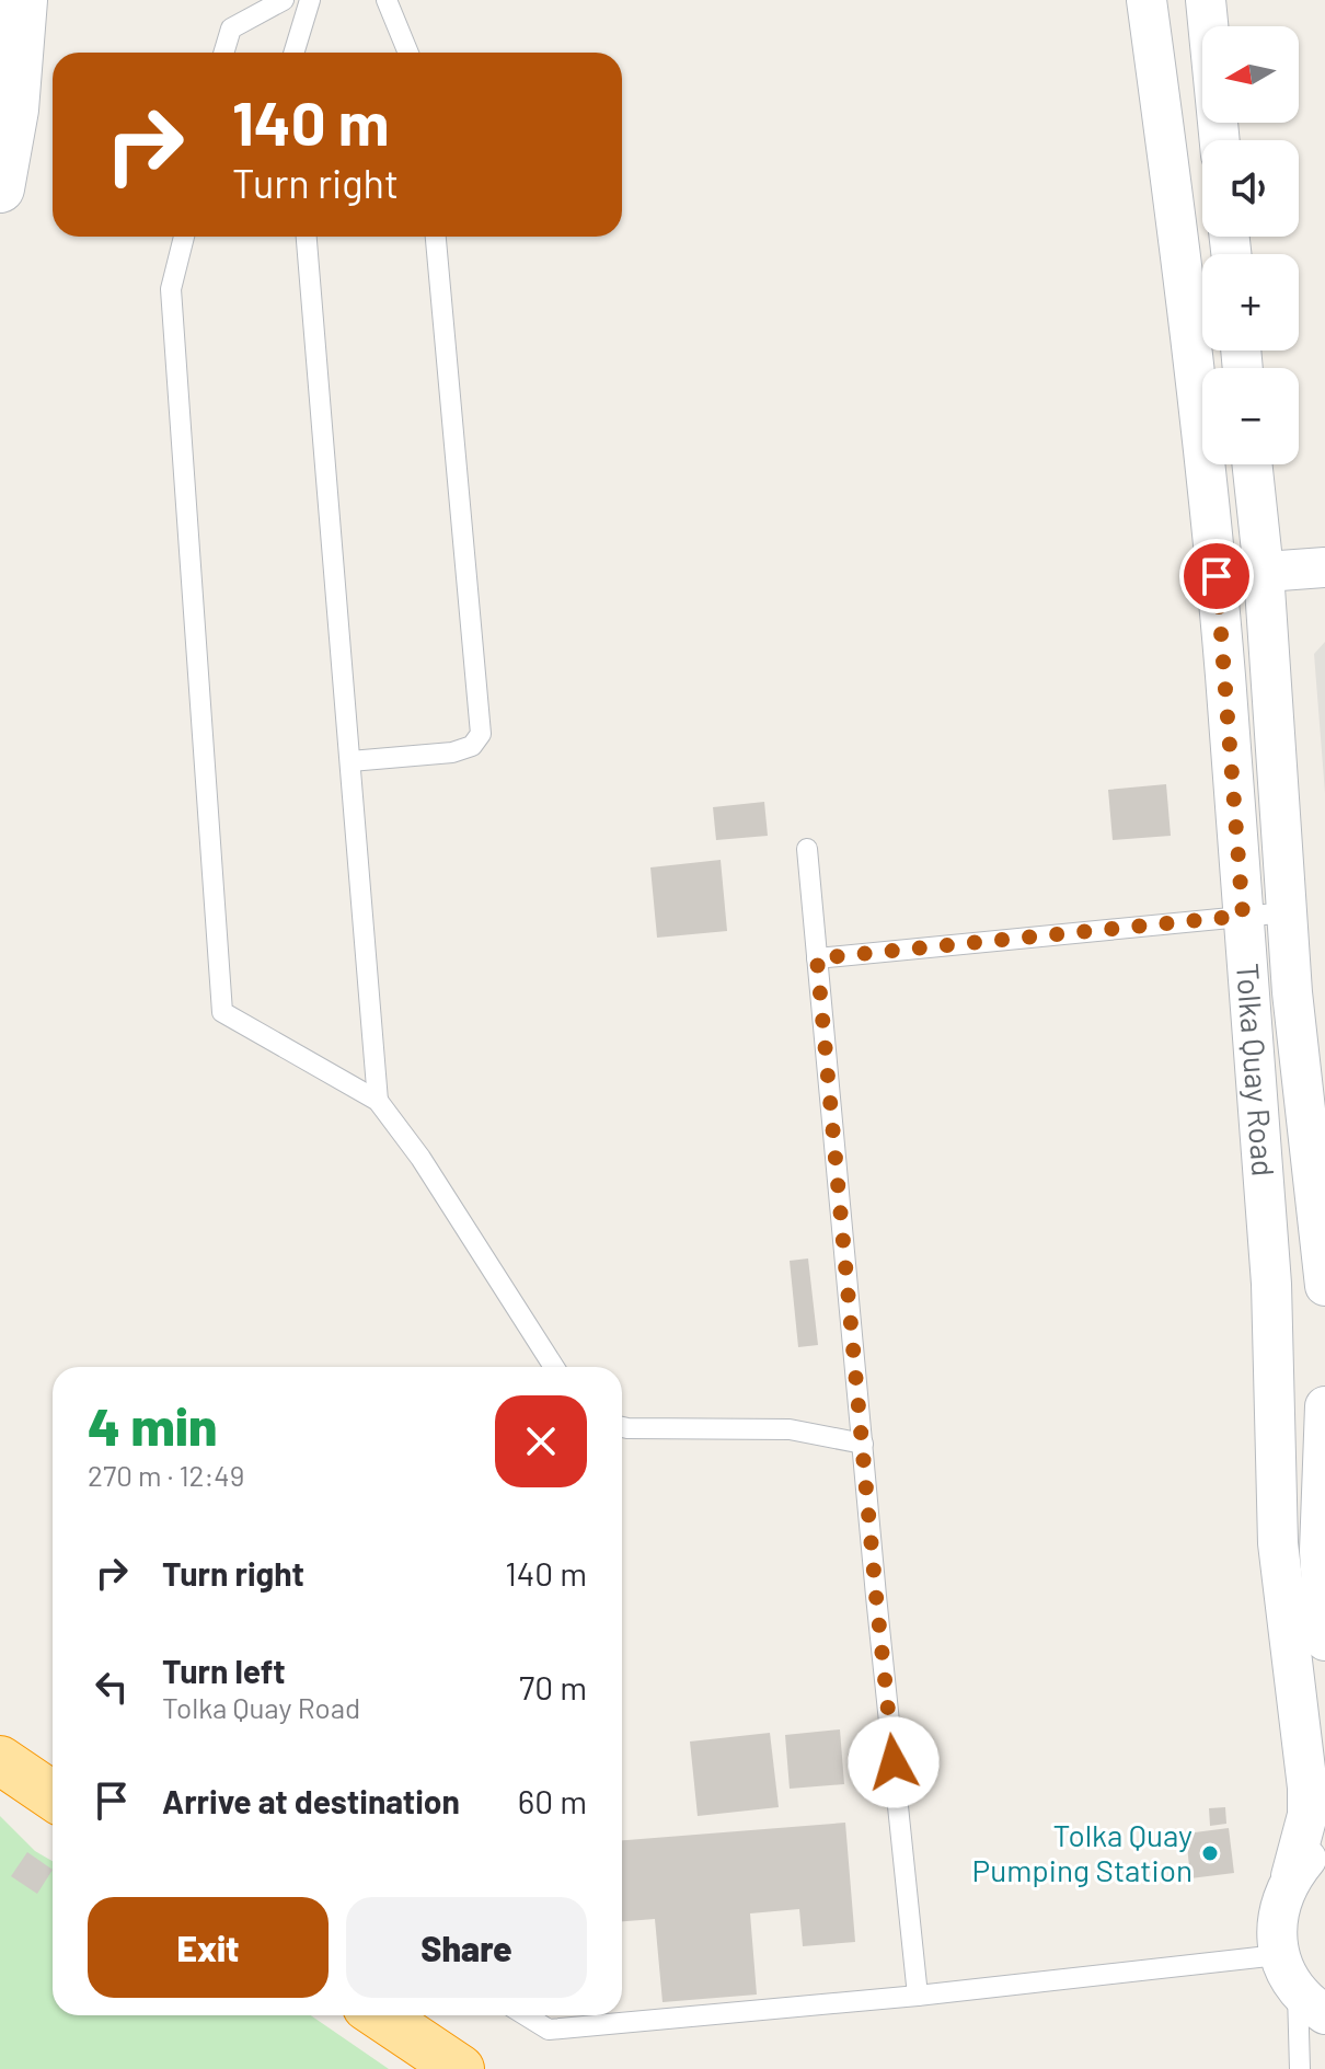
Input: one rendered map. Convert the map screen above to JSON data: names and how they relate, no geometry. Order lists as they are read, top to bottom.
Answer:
{
  "streets": {
    "street": ["Tolka Quay Road"]
  },
  "places": ["Tolka Quay Pumping Station"],
  "north": "left",
  "page": {
    "map_buttons": ["+", "−"],
    "turn": ["140 m", "Turn right"],
    "heading": ["4 min", "270 m · 12:49"],
    "list": [
      {
        "name": "Turn right",
        "value": "140 m"
      },
      {
        "name": "Turn left",
        "note": "Tolka Quay Road",
        "value": "70 m"
      },
      {
        "name": "Arrive at destination",
        "value": "60 m"
      }
    ],
    "buttons": ["Exit", "Share"]
  }
}
